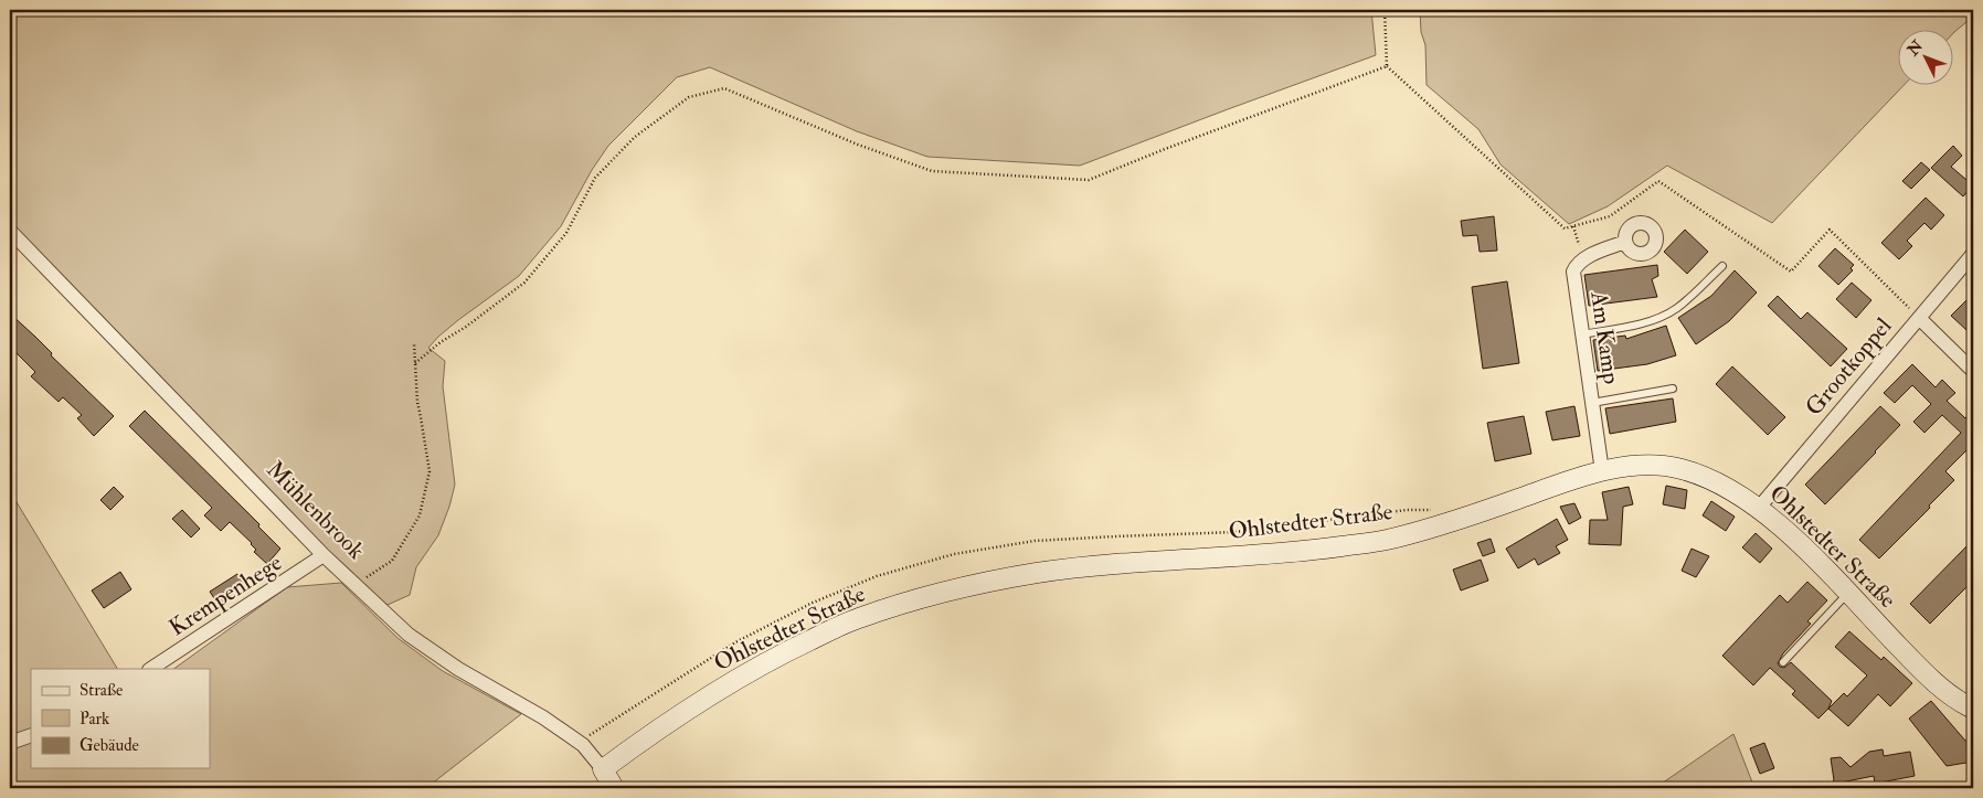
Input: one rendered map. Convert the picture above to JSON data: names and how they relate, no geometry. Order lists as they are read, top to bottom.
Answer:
{
  "streets": {
    "street": [
      "Am Kamp",
      "Grootkoppel",
      "Mühlenbrook",
      "Ohlstedter Straße",
      "Krempenhege"
    ]
  },
  "crossings": [
    ["Am Kamp", "Ohlstedter Straße"],
    ["Grootkoppel", "Ohlstedter Straße"],
    ["Mühlenbrook", "Ohlstedter Straße"],
    ["Mühlenbrook", "Krempenhege"]
  ],
  "legend": ["Straße", "Park", "Gebäude"],
  "north": "top left"
}
